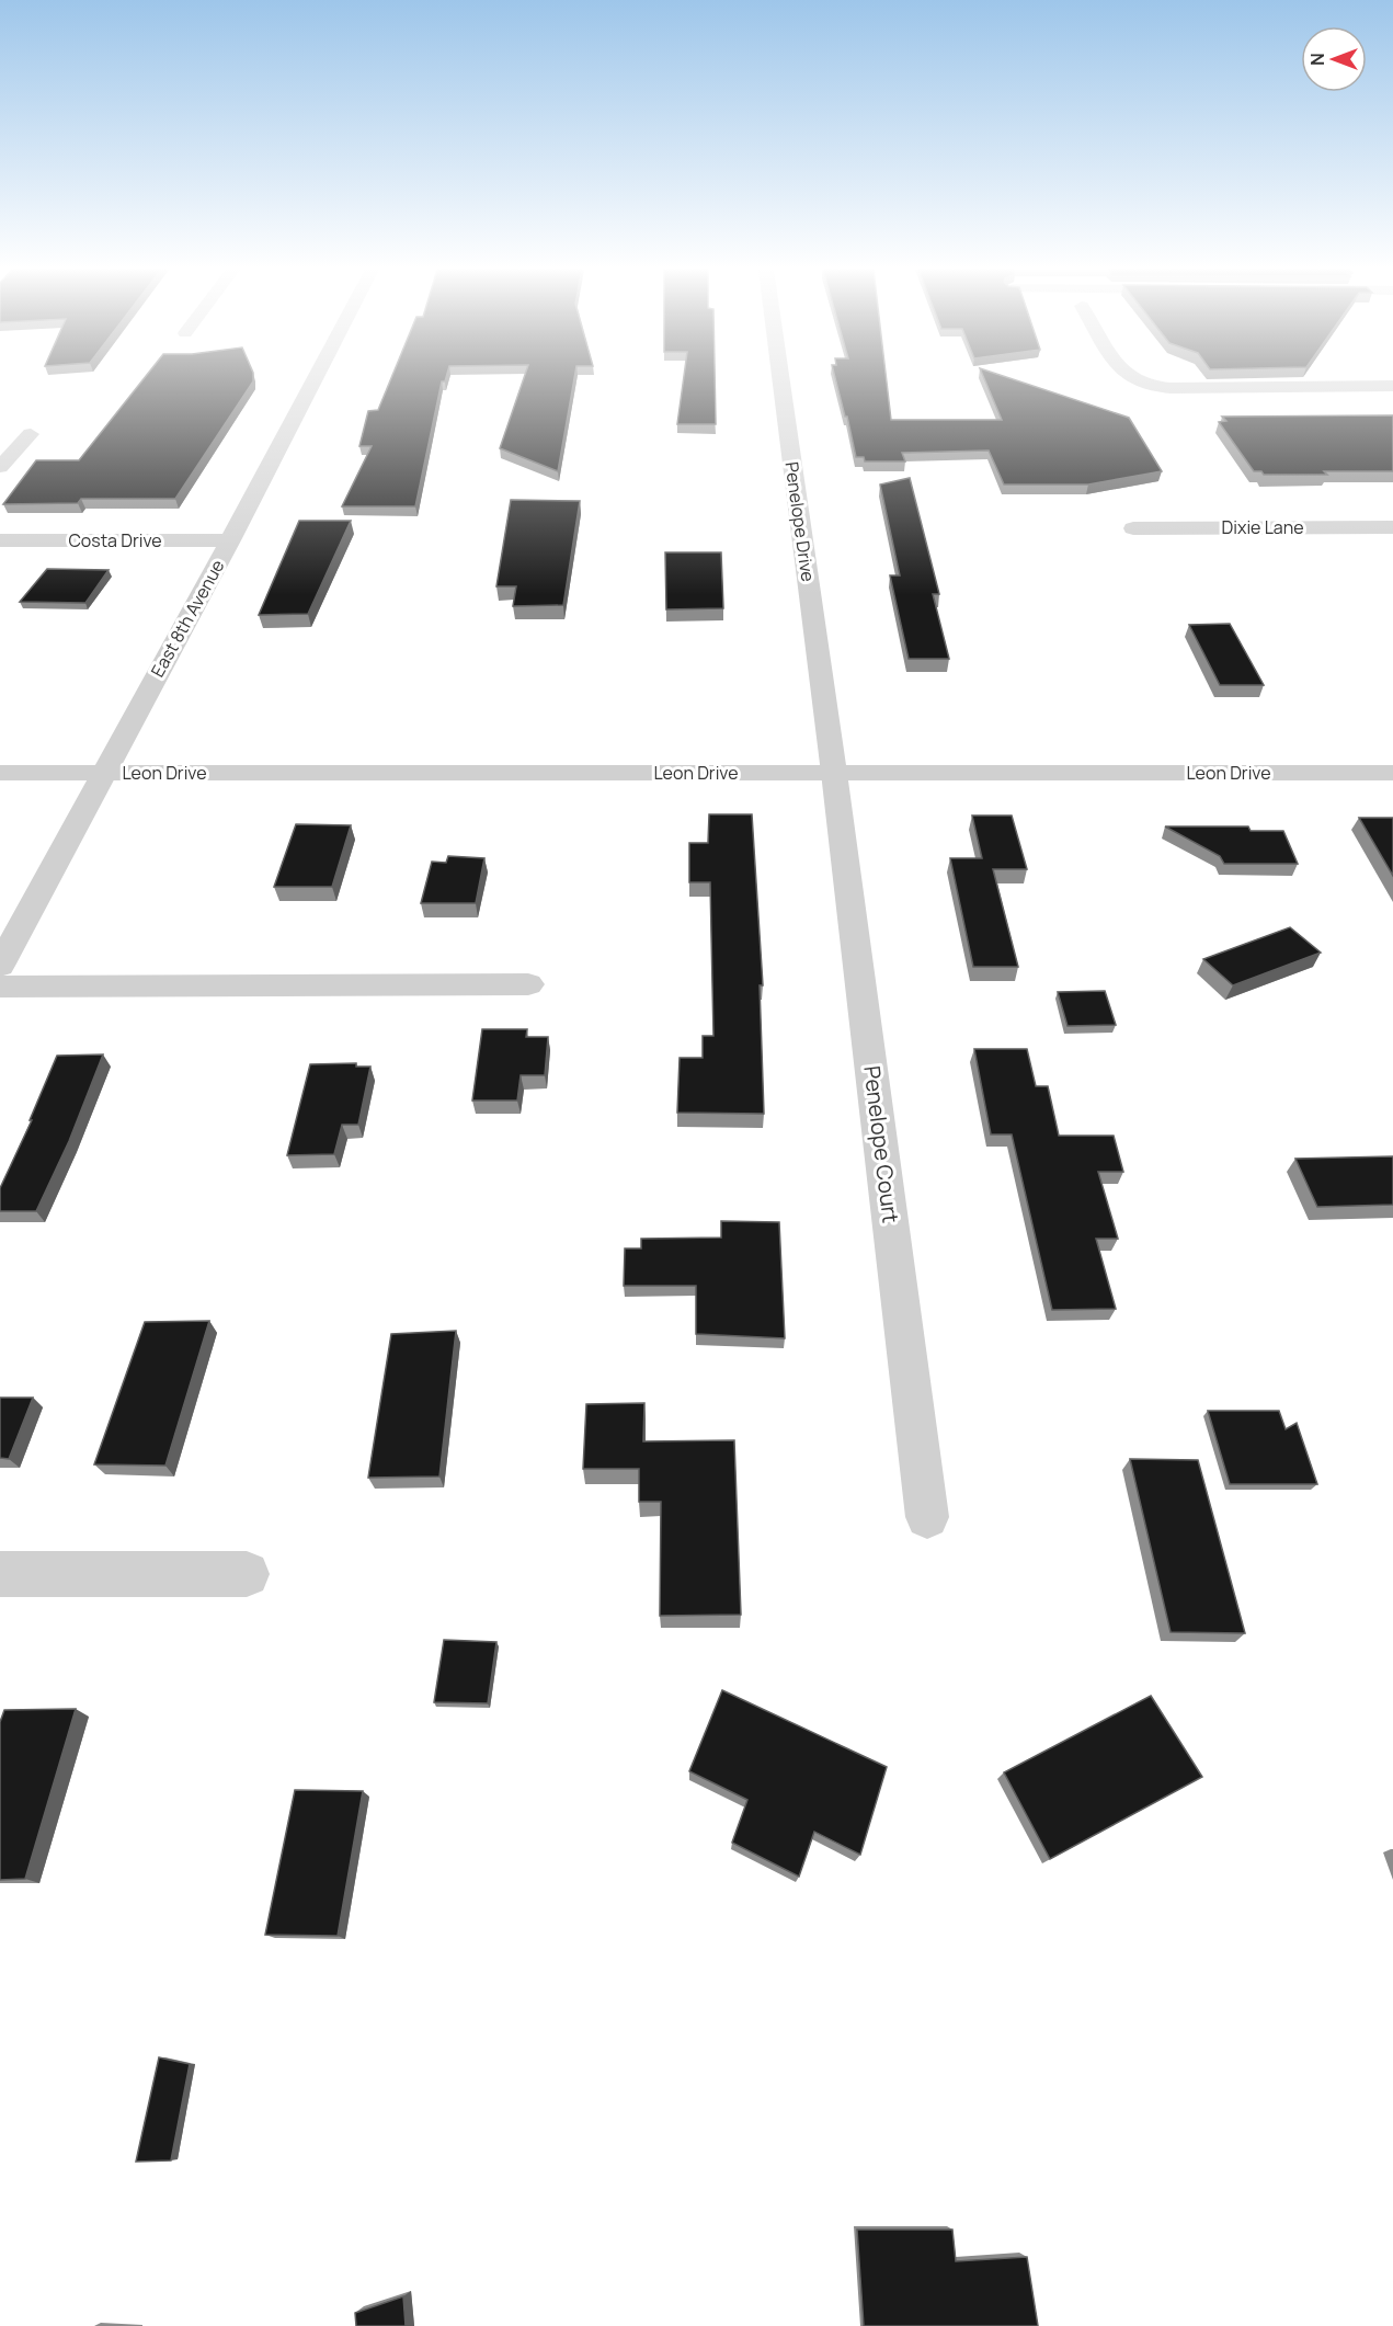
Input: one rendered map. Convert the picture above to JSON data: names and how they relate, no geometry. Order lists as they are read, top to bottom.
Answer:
{
  "streets": {
    "street": [
      "Penelope Drive",
      "Dixie Lane",
      "Costa Drive",
      "East 8th Avenue",
      "Leon Drive",
      "Penelope Court"
    ]
  },
  "crossings": [
    ["Penelope Drive", "Leon Drive"],
    ["Penelope Drive", "Penelope Court"],
    ["Costa Drive", "East 8th Avenue"],
    ["East 8th Avenue", "Leon Drive"],
    ["Leon Drive", "Penelope Court"]
  ],
  "north": "left"
}
